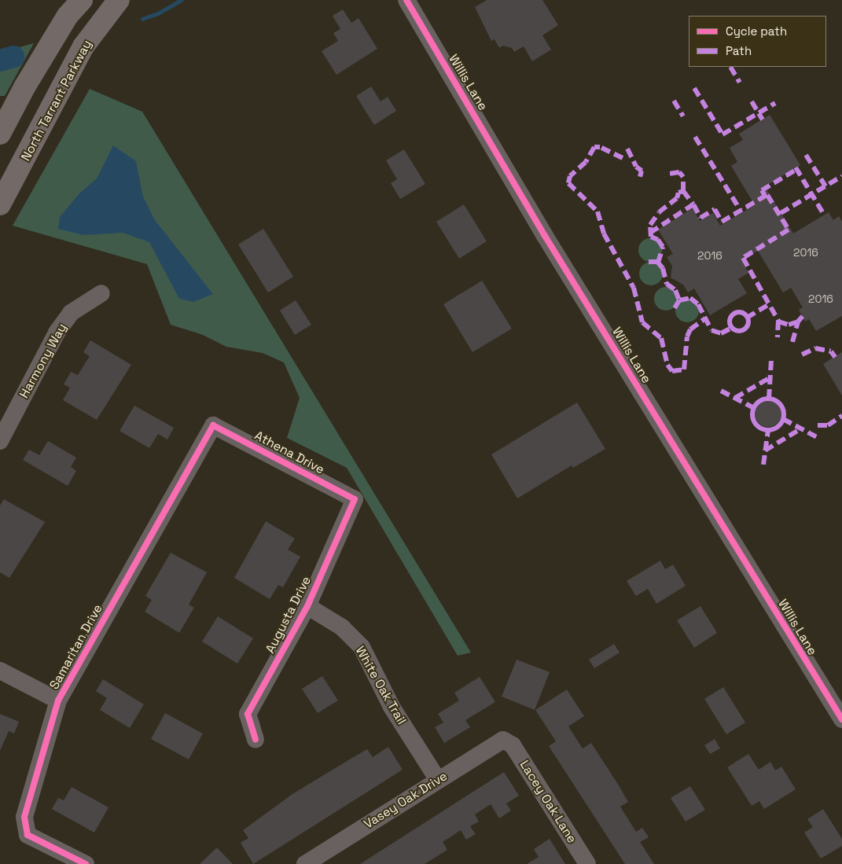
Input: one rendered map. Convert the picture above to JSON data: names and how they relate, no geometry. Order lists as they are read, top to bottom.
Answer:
{
  "streets": {
    "main road": ["North Tarrant Parkway"],
    "street": [
      "Willis Lane",
      "Harmony Way",
      "Athena Drive",
      "Augusta Drive",
      "Samaritan Drive",
      "White Oak Trail",
      "Vasey Oak Drive",
      "Lacey Oak Lane"
    ]
  },
  "crossings": [
    ["Athena Drive", "Augusta Drive"],
    ["Athena Drive", "Samaritan Drive"],
    ["Augusta Drive", "White Oak Trail"],
    ["White Oak Trail", "Vasey Oak Drive"],
    ["Vasey Oak Drive", "Lacey Oak Lane"]
  ],
  "house_numbers": ["2016", "2016", "2016"],
  "legend": ["Cycle path", "Path"]
}
